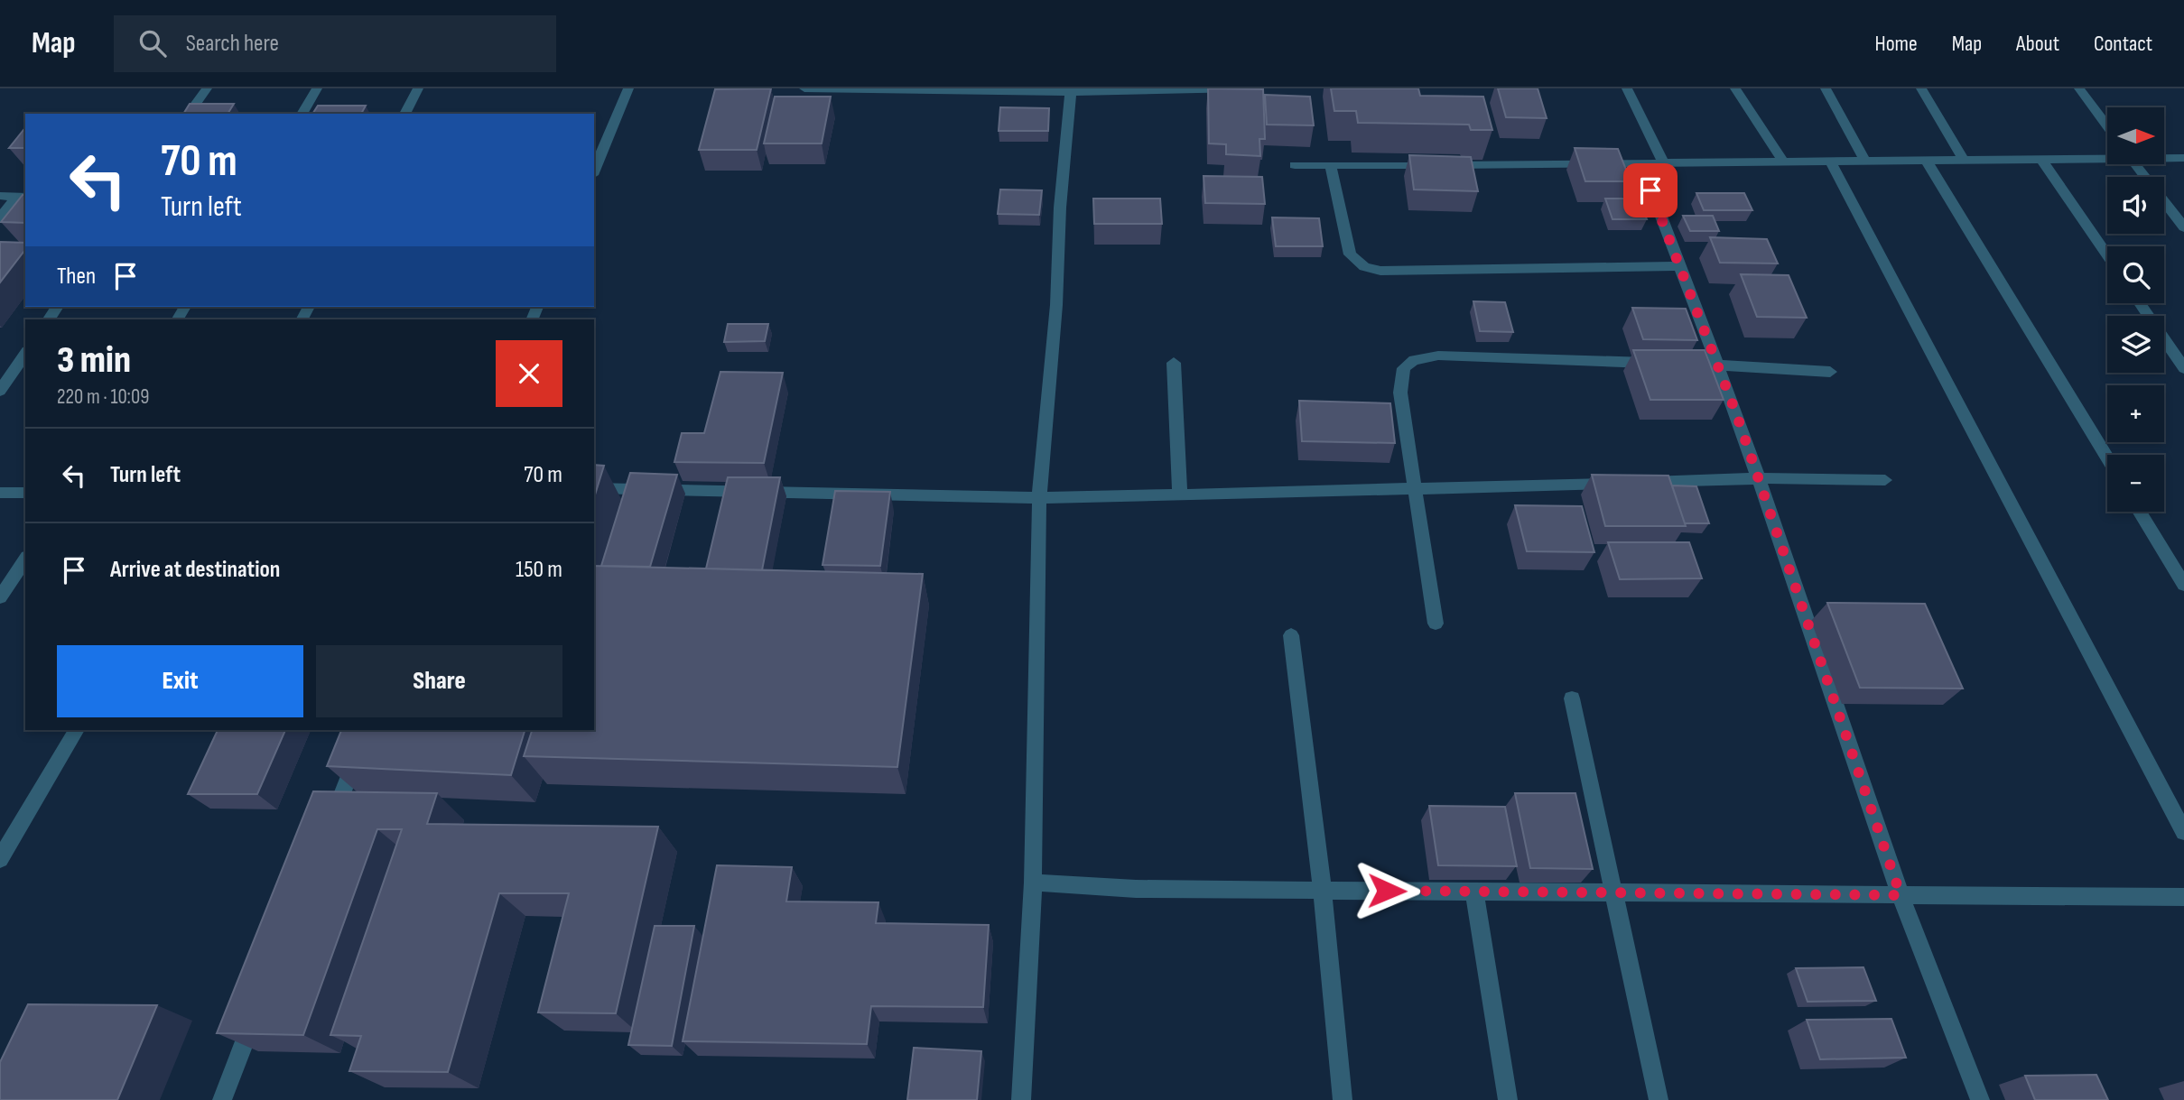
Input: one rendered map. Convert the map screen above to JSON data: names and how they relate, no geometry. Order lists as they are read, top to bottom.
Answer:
{
  "north": "right",
  "page": {
    "header": "Map",
    "search": "Search here",
    "nav": [
      "Home",
      "Map",
      "About",
      "Contact"
    ],
    "map_buttons": ["+", "−"],
    "turn": ["70 m", "Turn left"],
    "then": "Then",
    "heading": ["3 min", "220 m · 10:09"],
    "list": [
      {
        "name": "Turn left",
        "value": "70 m"
      },
      {
        "name": "Arrive at destination",
        "value": "150 m"
      }
    ],
    "buttons": ["Exit", "Share"]
  }
}
